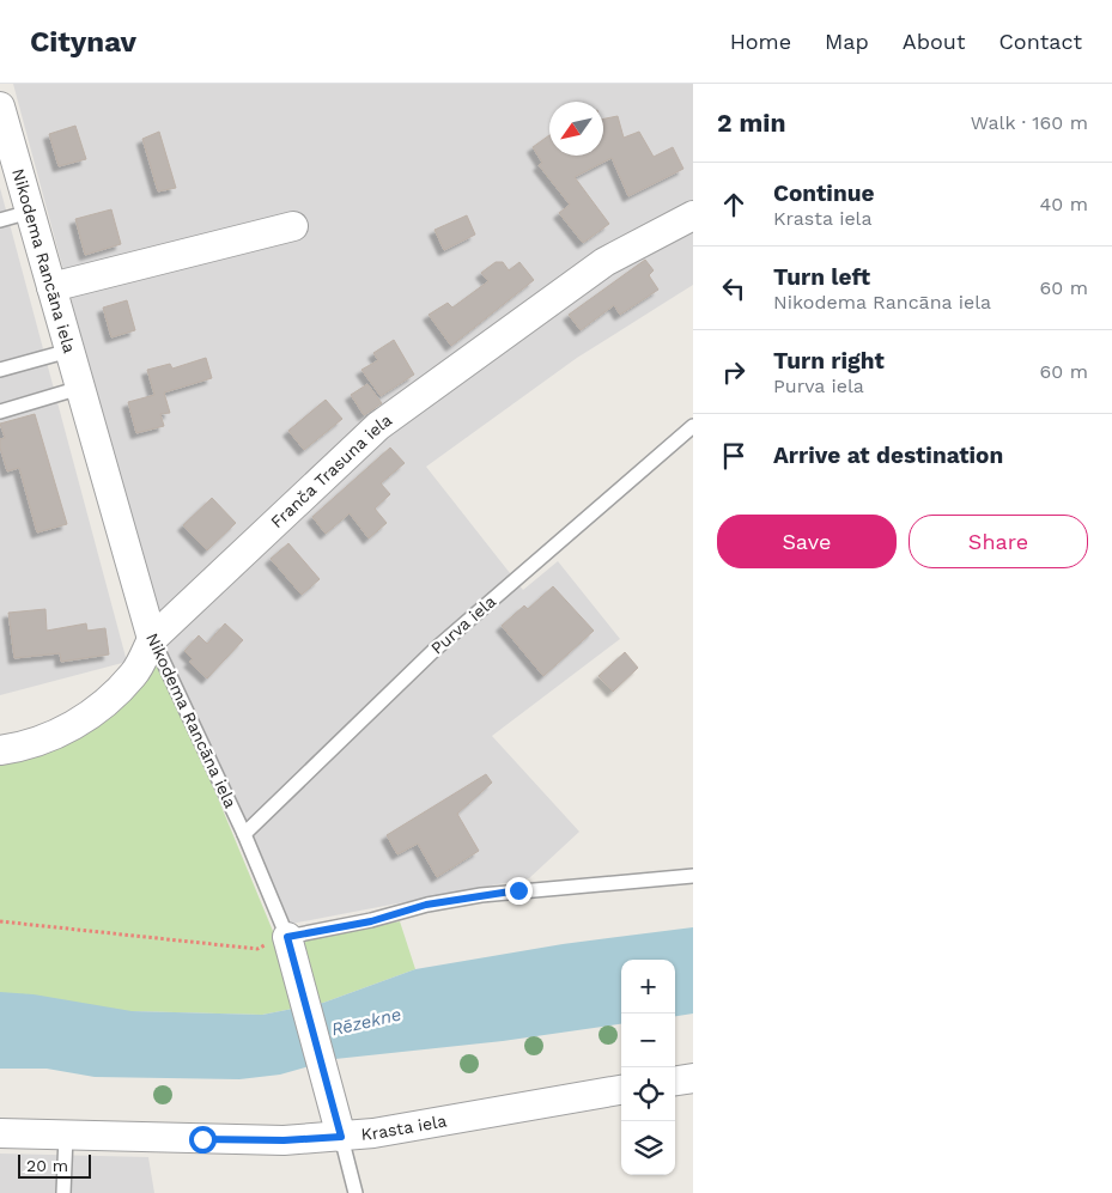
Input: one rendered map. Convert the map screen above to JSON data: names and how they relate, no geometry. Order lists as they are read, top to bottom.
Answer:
{
  "streets": {
    "street": ["Nikodema Rancāna iela", "Franča Trasuna iela", "Krasta iela"],
    "lane": ["Purva iela"]
  },
  "crossings": [
    ["Nikodema Rancāna iela", "Franča Trasuna iela"],
    ["Nikodema Rancāna iela", "Purva iela"],
    ["Nikodema Rancāna iela", "Krasta iela"]
  ],
  "water": ["Rēzekne"],
  "scale_bar": "20 m",
  "north": "bottom left",
  "page": {
    "header": "Citynav",
    "nav": [
      "Home",
      "Map",
      "About",
      "Contact"
    ],
    "heading": ["2 min", "Walk · 160 m"],
    "list": [
      ["Continue", "Krasta iela", "40 m"],
      ["Turn left", "Nikodema Rancāna iela", "60 m"],
      ["Turn right", "Purva iela", "60 m"],
      "Arrive at destination"
    ],
    "buttons": ["Save", "Share"],
    "map_buttons": ["+", "−"],
    "scale": "20 m"
  }
}
